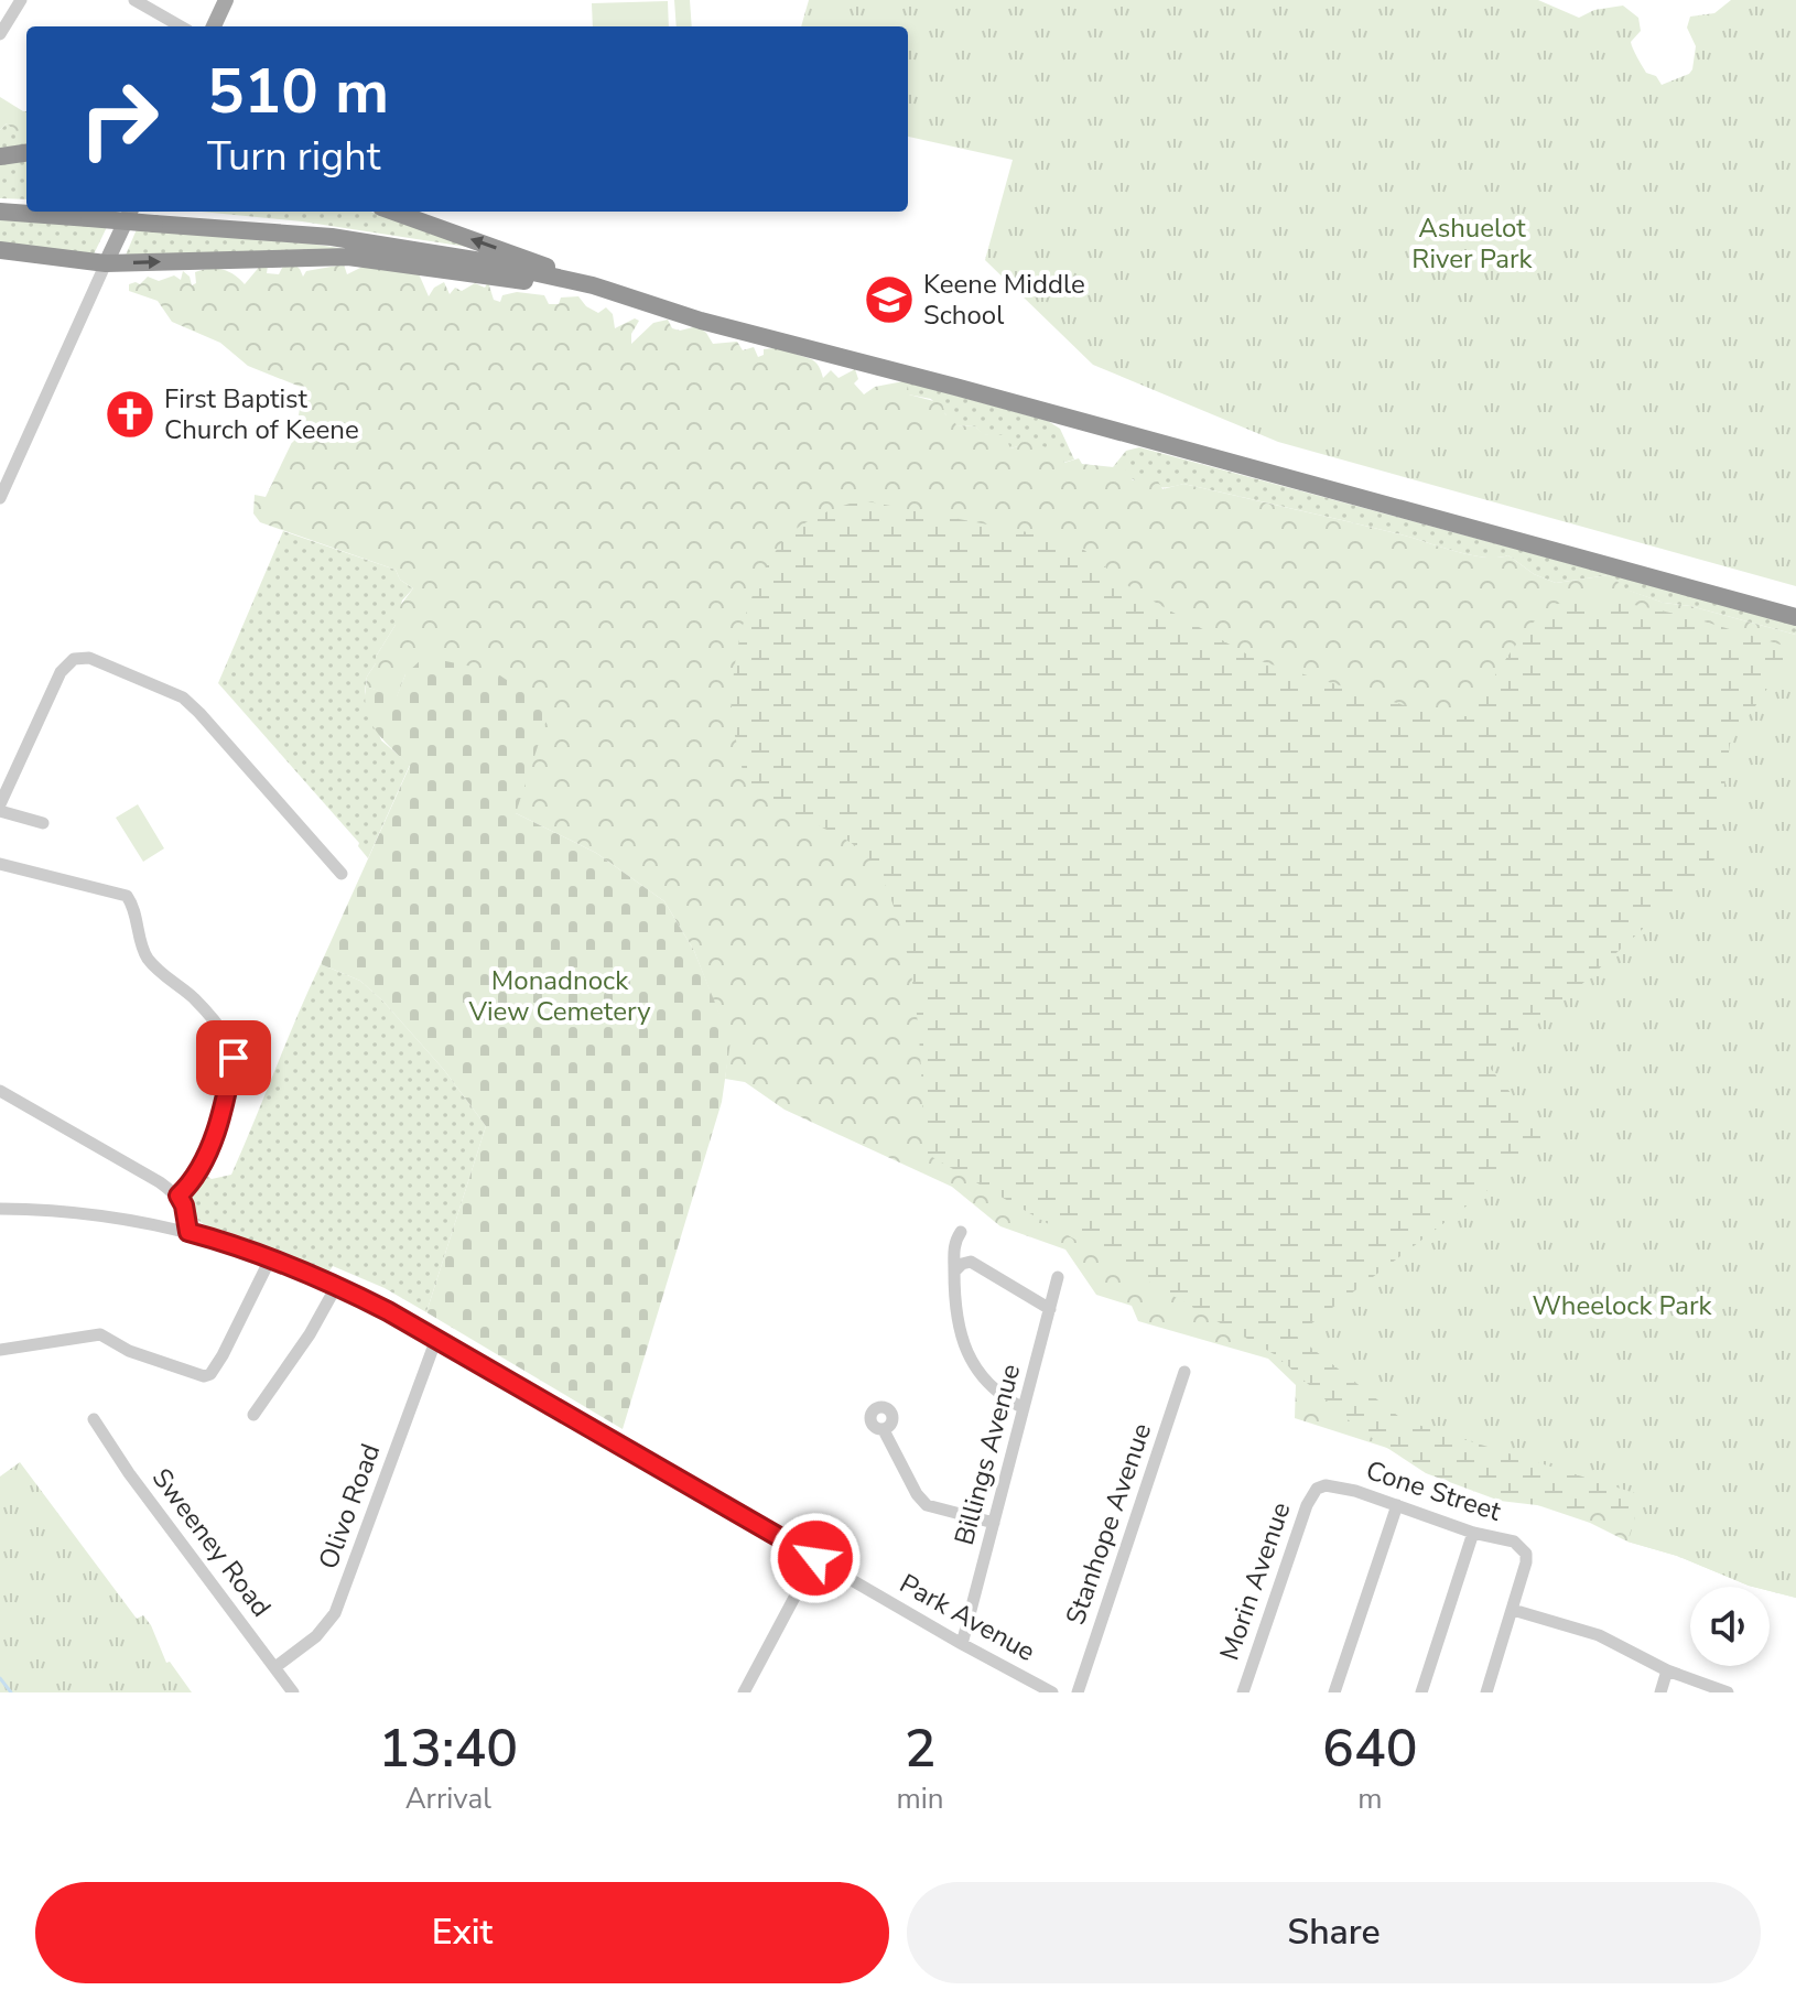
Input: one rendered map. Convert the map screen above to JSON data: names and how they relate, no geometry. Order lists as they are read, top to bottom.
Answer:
{
  "streets": {
    "street": [
      "Billings Avenue",
      "Cone Street",
      "Olivo Road",
      "Stanhope Avenue",
      "Sweeney Road",
      "Morin Avenue",
      "Park Avenue"
    ]
  },
  "crossings": [
    ["Billings Avenue", "Park Avenue"],
    ["Cone Street", "Morin Avenue"],
    ["Olivo Road", "Sweeney Road"],
    ["Olivo Road", "Park Avenue"]
  ],
  "parks": ["Ashuelot River Park", "Monadnock View Cemetery", "Wheelock Park"],
  "places": {
    "school or university": ["Keene Middle School"],
    "church": ["First Baptist Church of Keene"]
  },
  "page": {
    "turn": ["510 m", "Turn right"],
    "eta": [
      "13:40",
      "Arrival",
      "2",
      "min",
      "640",
      "m"
    ],
    "buttons": ["Exit", "Share"]
  }
}
